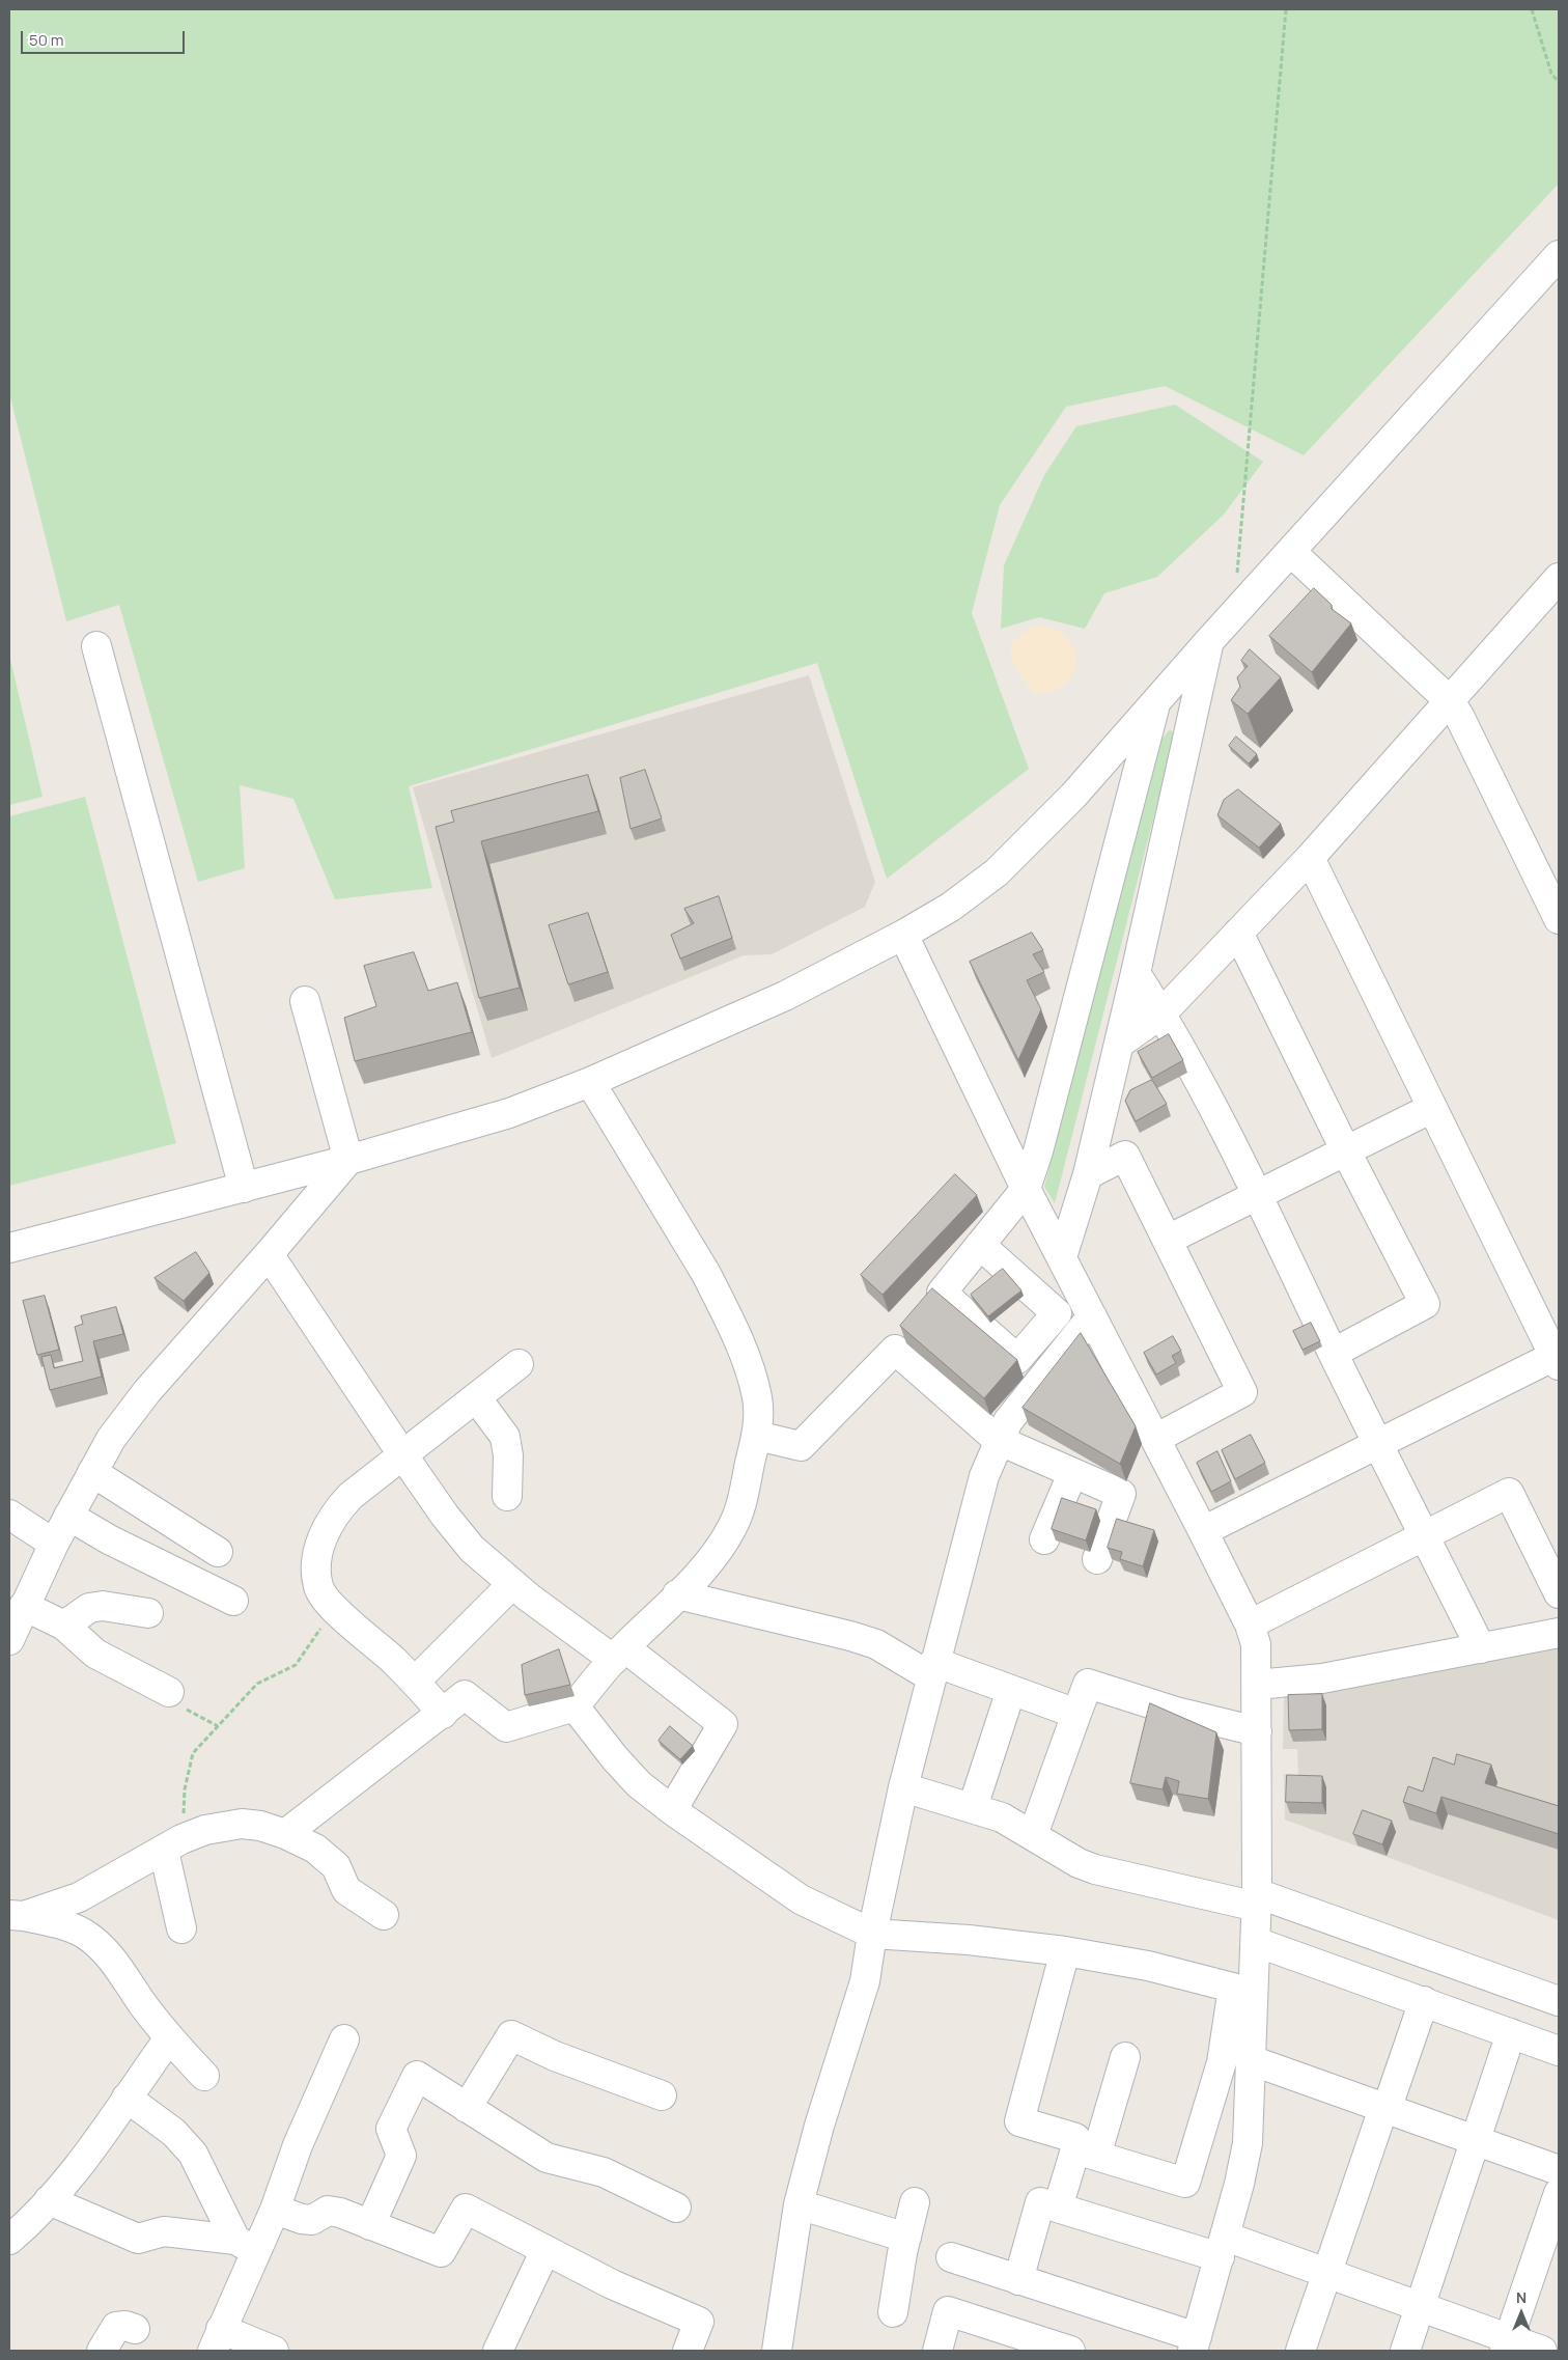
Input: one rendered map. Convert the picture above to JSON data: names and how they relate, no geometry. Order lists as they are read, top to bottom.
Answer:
{
  "scale_bar": "50 m",
  "north": "top"
}
